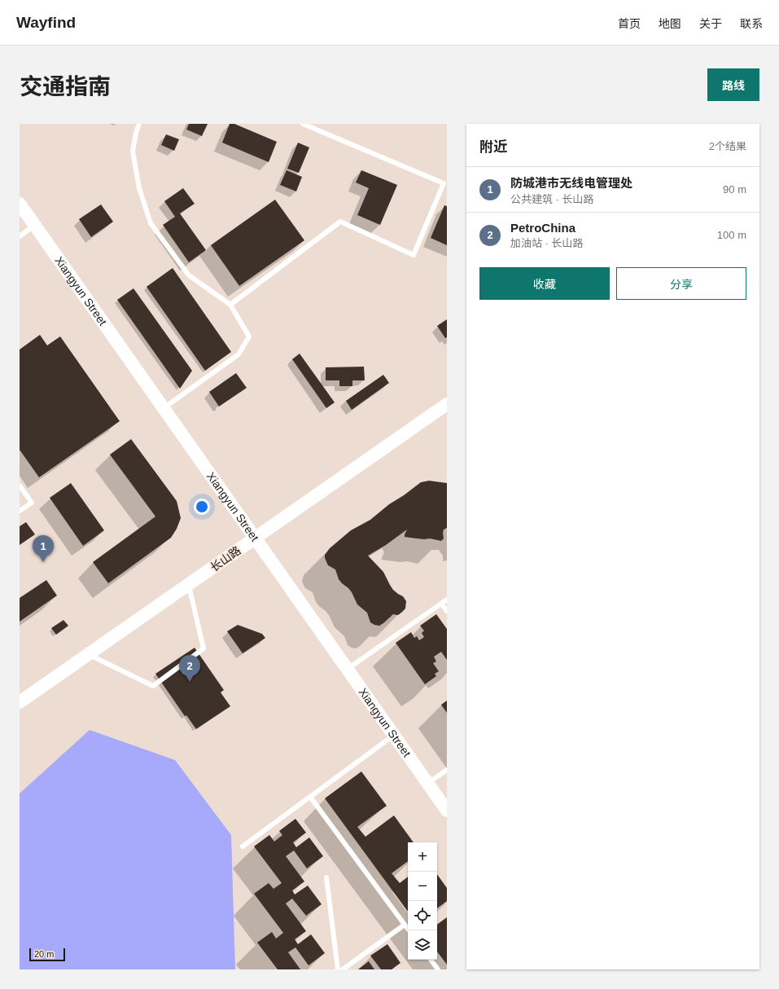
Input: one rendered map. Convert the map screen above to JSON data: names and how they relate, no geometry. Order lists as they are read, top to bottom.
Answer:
{
  "streets": {
    "street": ["Xiangyun Street", "长山路"]
  },
  "crossings": [
    ["Xiangyun Street", "长山路"]
  ],
  "scale_bar": "20 m",
  "page": {
    "header": "Wayfind",
    "nav": [
      "首页",
      "地图",
      "关于",
      "联系"
    ],
    "title": "交通指南",
    "buttons": [
      "路线",
      ["收藏", "分享"]
    ],
    "heading": ["附近", "2个结果"],
    "list": [
      {
        "mark": "1",
        "name": "防城港市无线电管理处",
        "note": "公共建筑 · 长山路",
        "value": "90 m"
      },
      {
        "mark": "2",
        "name": "PetroChina",
        "note": "加油站 · 长山路",
        "value": "100 m"
      }
    ],
    "pins": ["1", "2"],
    "map_buttons": ["+", "−"],
    "scale": "20 m"
  }
}
